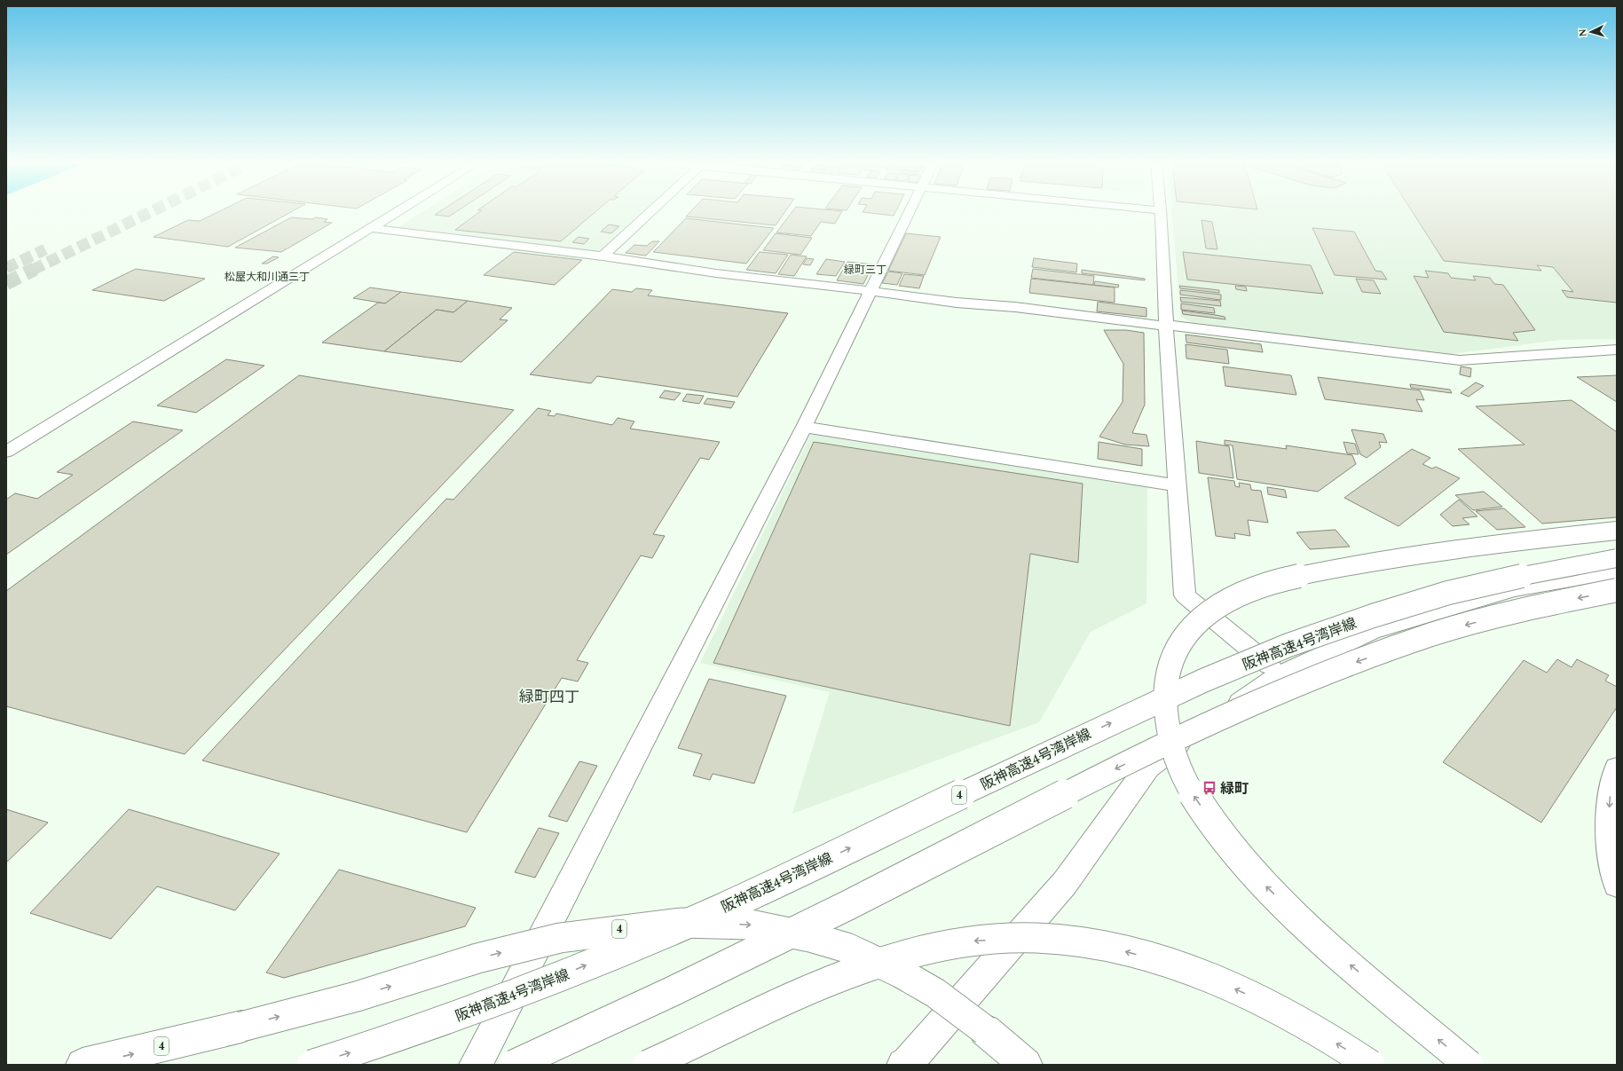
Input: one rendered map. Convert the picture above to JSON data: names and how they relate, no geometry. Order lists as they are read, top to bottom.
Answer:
{
  "streets": {
    "main road": ["阪神高速4号湾岸線", "4"]
  },
  "districts": ["緑町三丁", "松屋大和川通三丁", "緑町四丁"],
  "places": {
    "bus stop": ["緑町"]
  },
  "north": "left"
}
